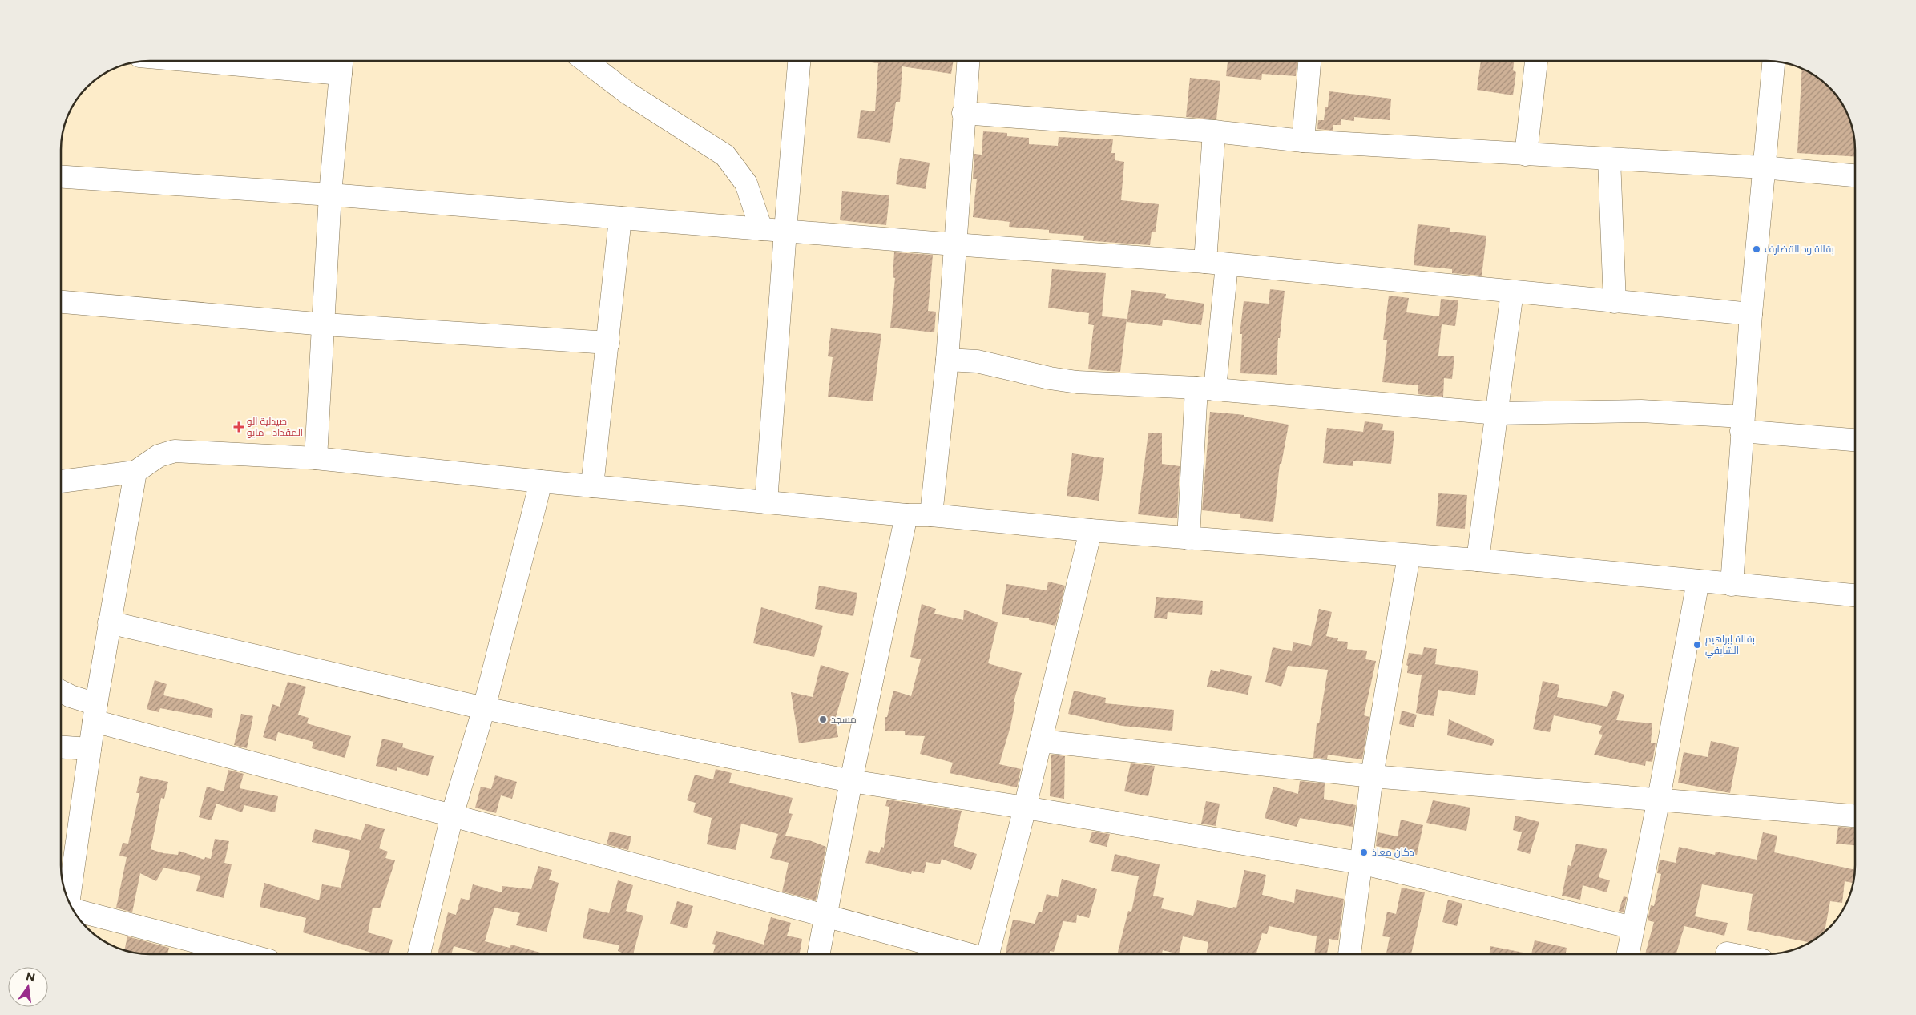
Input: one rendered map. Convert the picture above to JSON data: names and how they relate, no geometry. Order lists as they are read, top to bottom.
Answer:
{
  "places": {
    "other": [
      "بقالة ود القضارف",
      "بقالة إبراهيم الشايقي",
      "مسجد",
      "دكان معاذ"
    ],
    "health": ["صيدلية الو المقداد - مايو"]
  },
  "north": "top"
}
